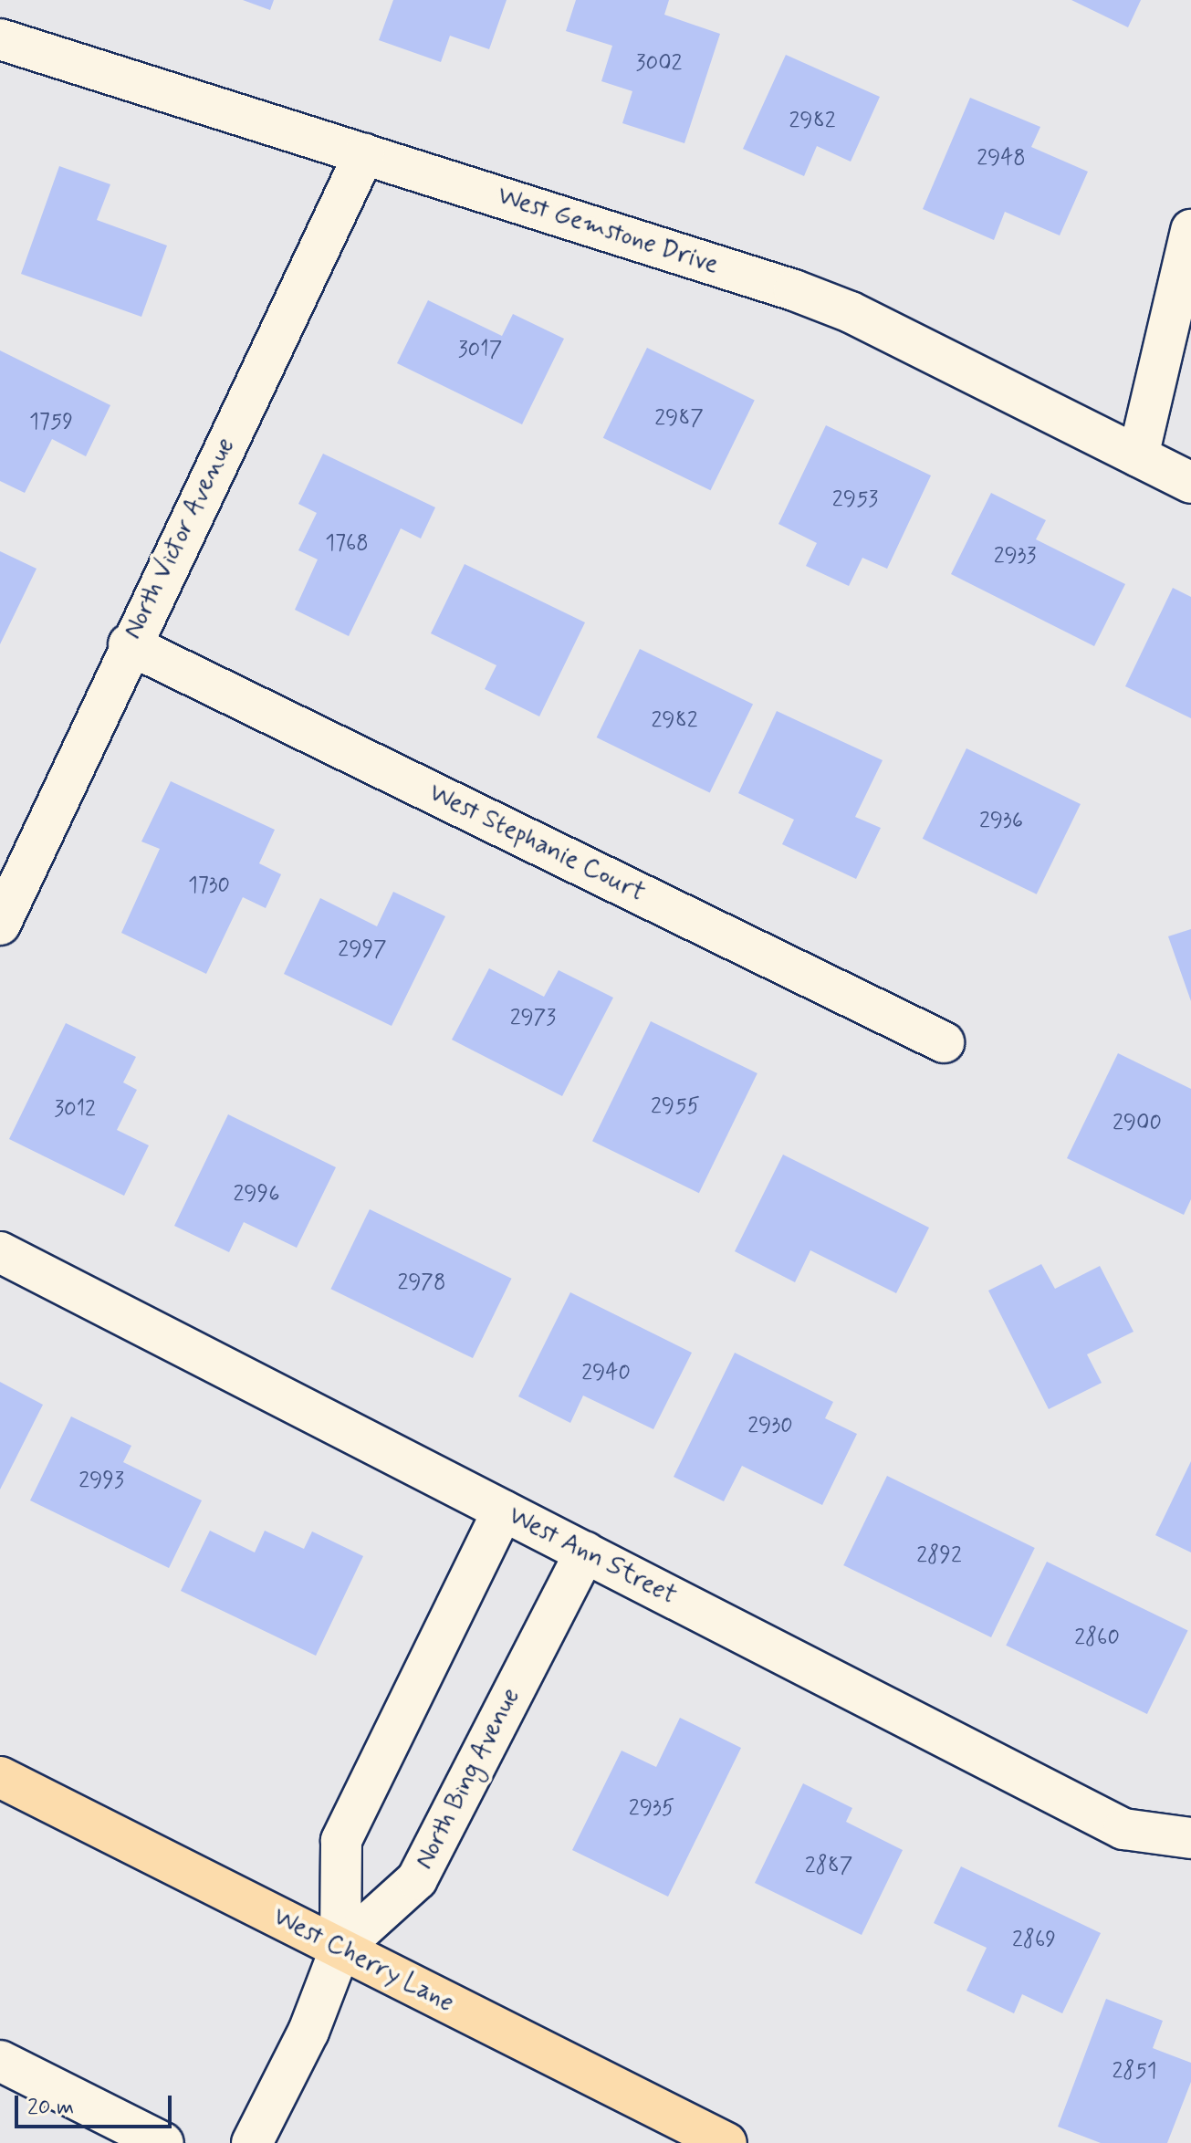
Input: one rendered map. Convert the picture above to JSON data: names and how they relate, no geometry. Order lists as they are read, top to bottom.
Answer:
{
  "streets": {
    "main road": ["West Cherry Lane"],
    "street": [
      "West Gemstone Drive",
      "North Victor Avenue",
      "West Stephanie Court",
      "West Ann Street",
      "North Bing Avenue"
    ]
  },
  "crossings": [
    ["West Gemstone Drive", "North Victor Avenue"],
    ["North Victor Avenue", "West Stephanie Court"],
    ["West Ann Street", "North Bing Avenue"],
    ["North Bing Avenue", "West Cherry Lane"]
  ],
  "house_numbers": [
    "3002",
    "2982",
    "2948",
    "3017",
    "2987",
    "1759",
    "2953",
    "1768",
    "2933",
    "2982",
    "2936",
    "1730",
    "2997",
    "2973",
    "2955",
    "3012",
    "2900",
    "2996",
    "2978",
    "2940",
    "2930",
    "2993",
    "2892",
    "2860",
    "2935",
    "2887",
    "2869",
    "2851"
  ],
  "scale_bar": "20 m"
}
